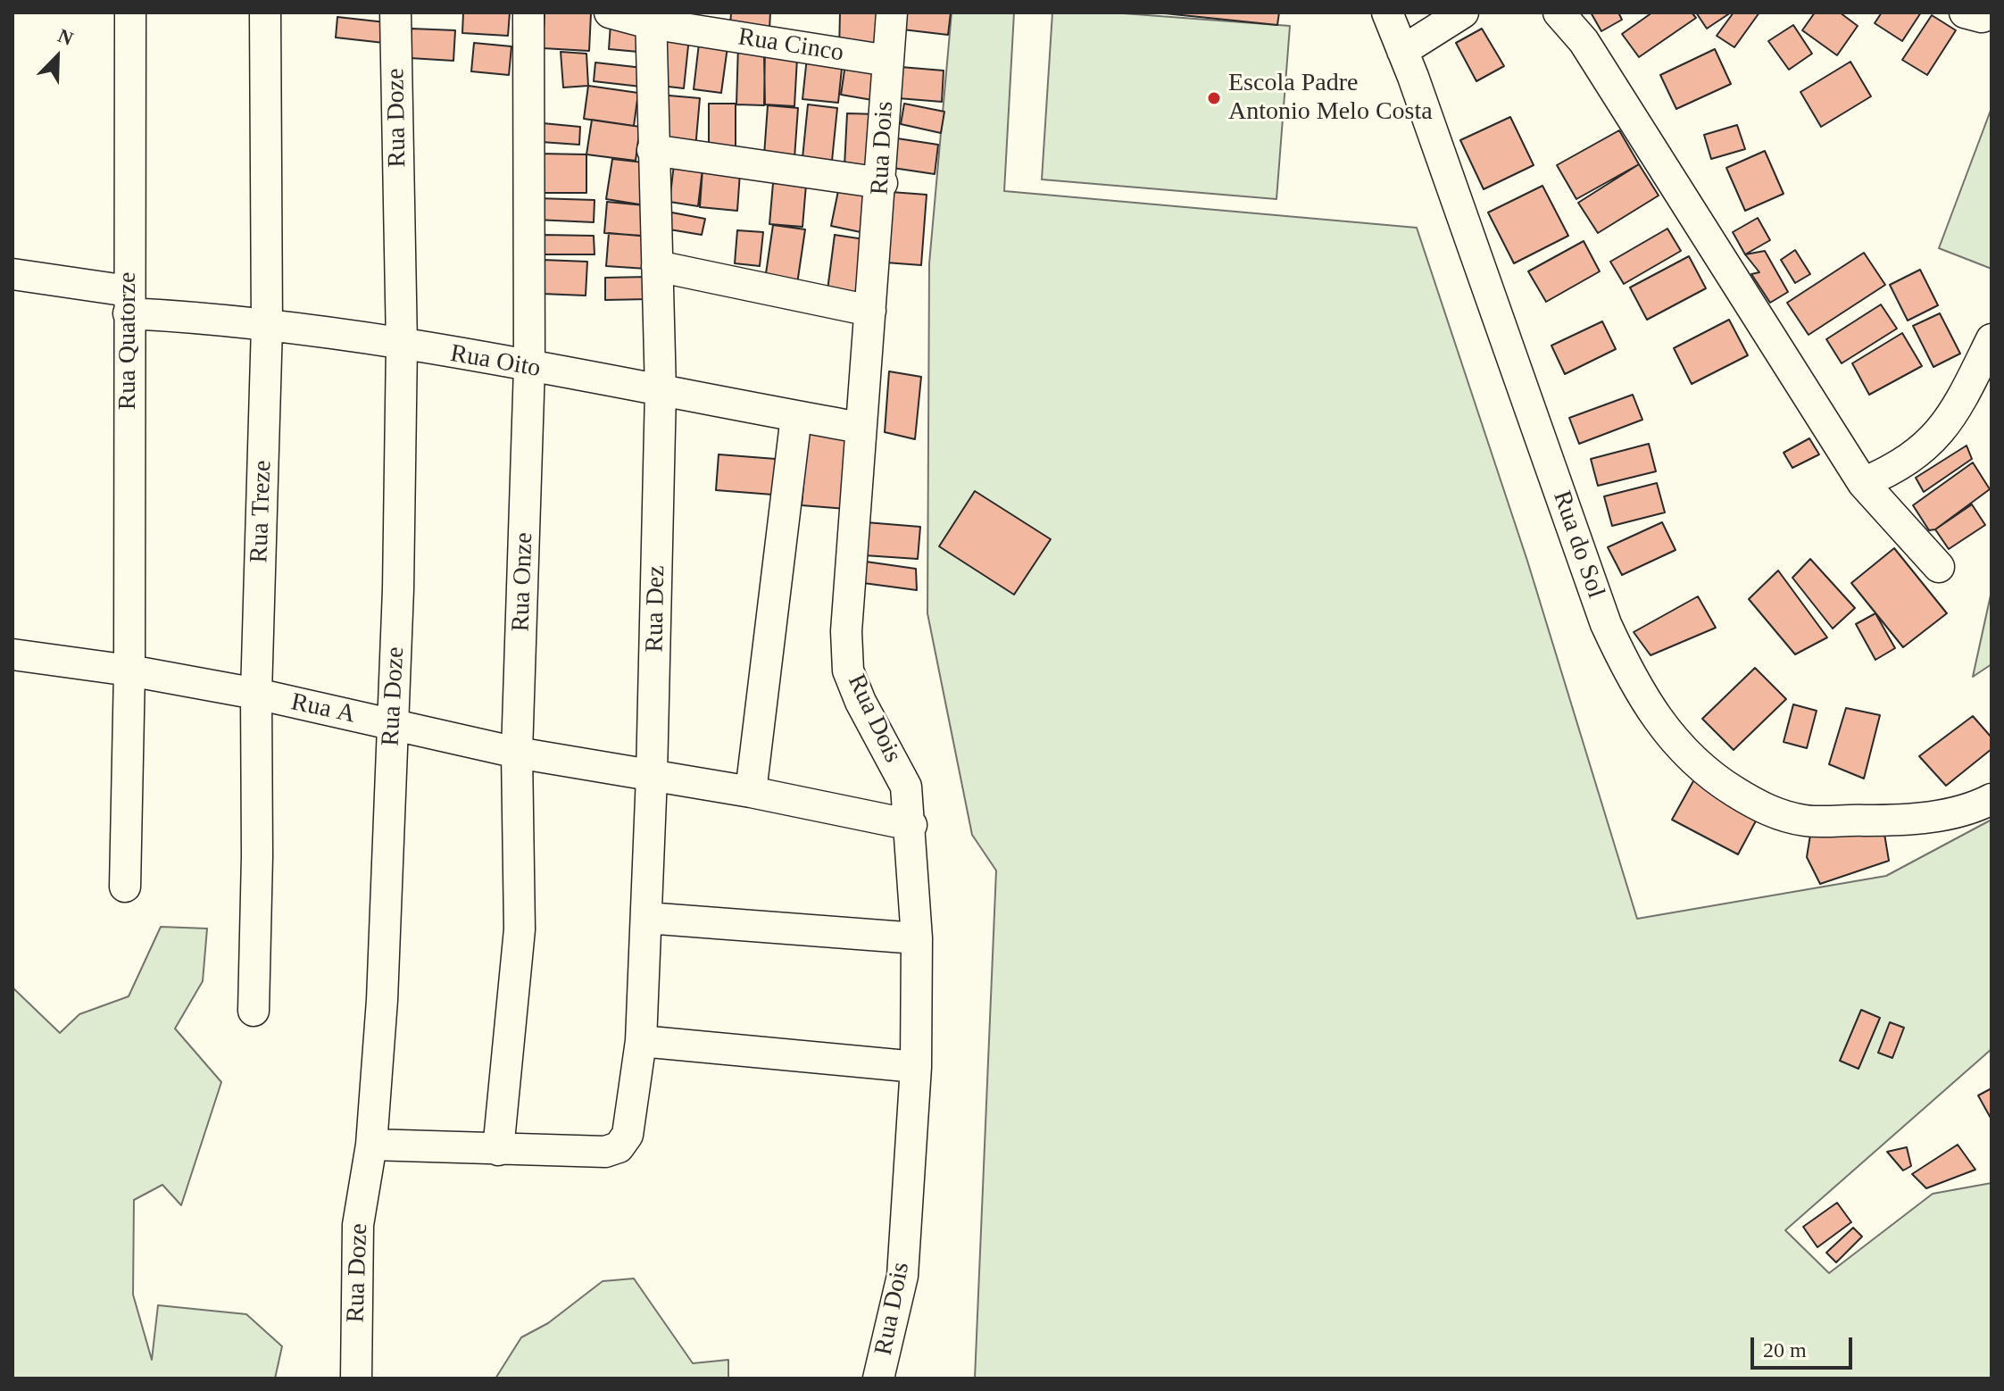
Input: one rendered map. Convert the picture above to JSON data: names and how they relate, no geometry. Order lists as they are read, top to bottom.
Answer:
{
  "streets": {
    "street": [
      "Rua Cinco",
      "Rua Doze",
      "Rua Dois",
      "Rua Quatorze",
      "Rua Oito",
      "Rua Treze",
      "Rua do Sol",
      "Rua Onze",
      "Rua Dez",
      "Rua A"
    ]
  },
  "crossings": [
    ["Rua Cinco", "Rua Dois"],
    ["Rua Cinco", "Rua Dez"],
    ["Rua Doze", "Rua Oito"],
    ["Rua Doze", "Rua A"],
    ["Rua Dois", "Rua Oito"],
    ["Rua Dois", "Rua A"],
    ["Rua Quatorze", "Rua Oito"],
    ["Rua Quatorze", "Rua A"],
    ["Rua Oito", "Rua Treze"],
    ["Rua Oito", "Rua Onze"],
    ["Rua Oito", "Rua Dez"],
    ["Rua Treze", "Rua A"],
    ["Rua Onze", "Rua Dez"],
    ["Rua Onze", "Rua A"],
    ["Rua Dez", "Rua A"]
  ],
  "places": ["Escola Padre Antonio Melo Costa"],
  "scale_bar": "20 m",
  "north": "top right"
}
